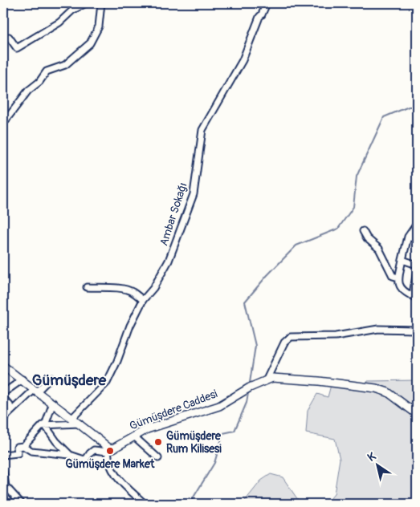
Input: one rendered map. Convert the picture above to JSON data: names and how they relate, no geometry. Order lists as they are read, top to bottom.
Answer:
{
  "streets": {
    "street": ["Ambar Sokağı", "Gümüşdere Caddesi"]
  },
  "districts": ["Gümüşdere"],
  "places": ["Gümüşdere Rum Kilisesi", "Gümüşdere Market"],
  "north": "top left"
}
